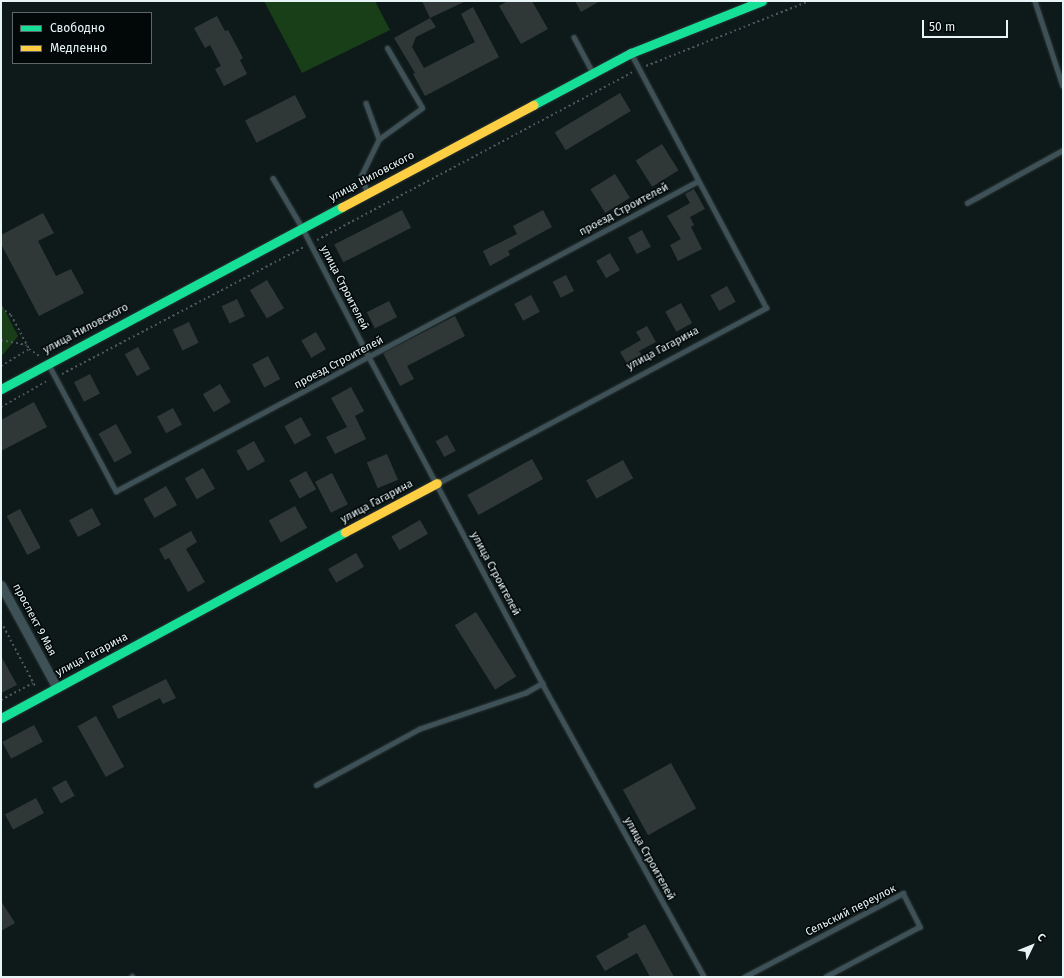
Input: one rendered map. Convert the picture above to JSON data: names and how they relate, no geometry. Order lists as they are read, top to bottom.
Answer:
{
  "streets": {
    "street": ["улица Ниловского", "улица Гагарина", "проспект 9 Мая"],
    "lane": ["проезд Строителей", "улица Строителей", "Сельский переулок"]
  },
  "crossings": [
    ["улица Ниловского", "проезд Строителей"],
    ["улица Ниловского", "улица Строителей"],
    ["проезд Строителей", "улица Строителей"],
    ["проезд Строителей", "улица Гагарина"],
    ["улица Строителей", "улица Гагарина"],
    ["улица Гагарина", "проспект 9 Мая"]
  ],
  "legend": ["Свободно", "Медленно"],
  "scale_bar": "50 m",
  "north": "top right"
}
